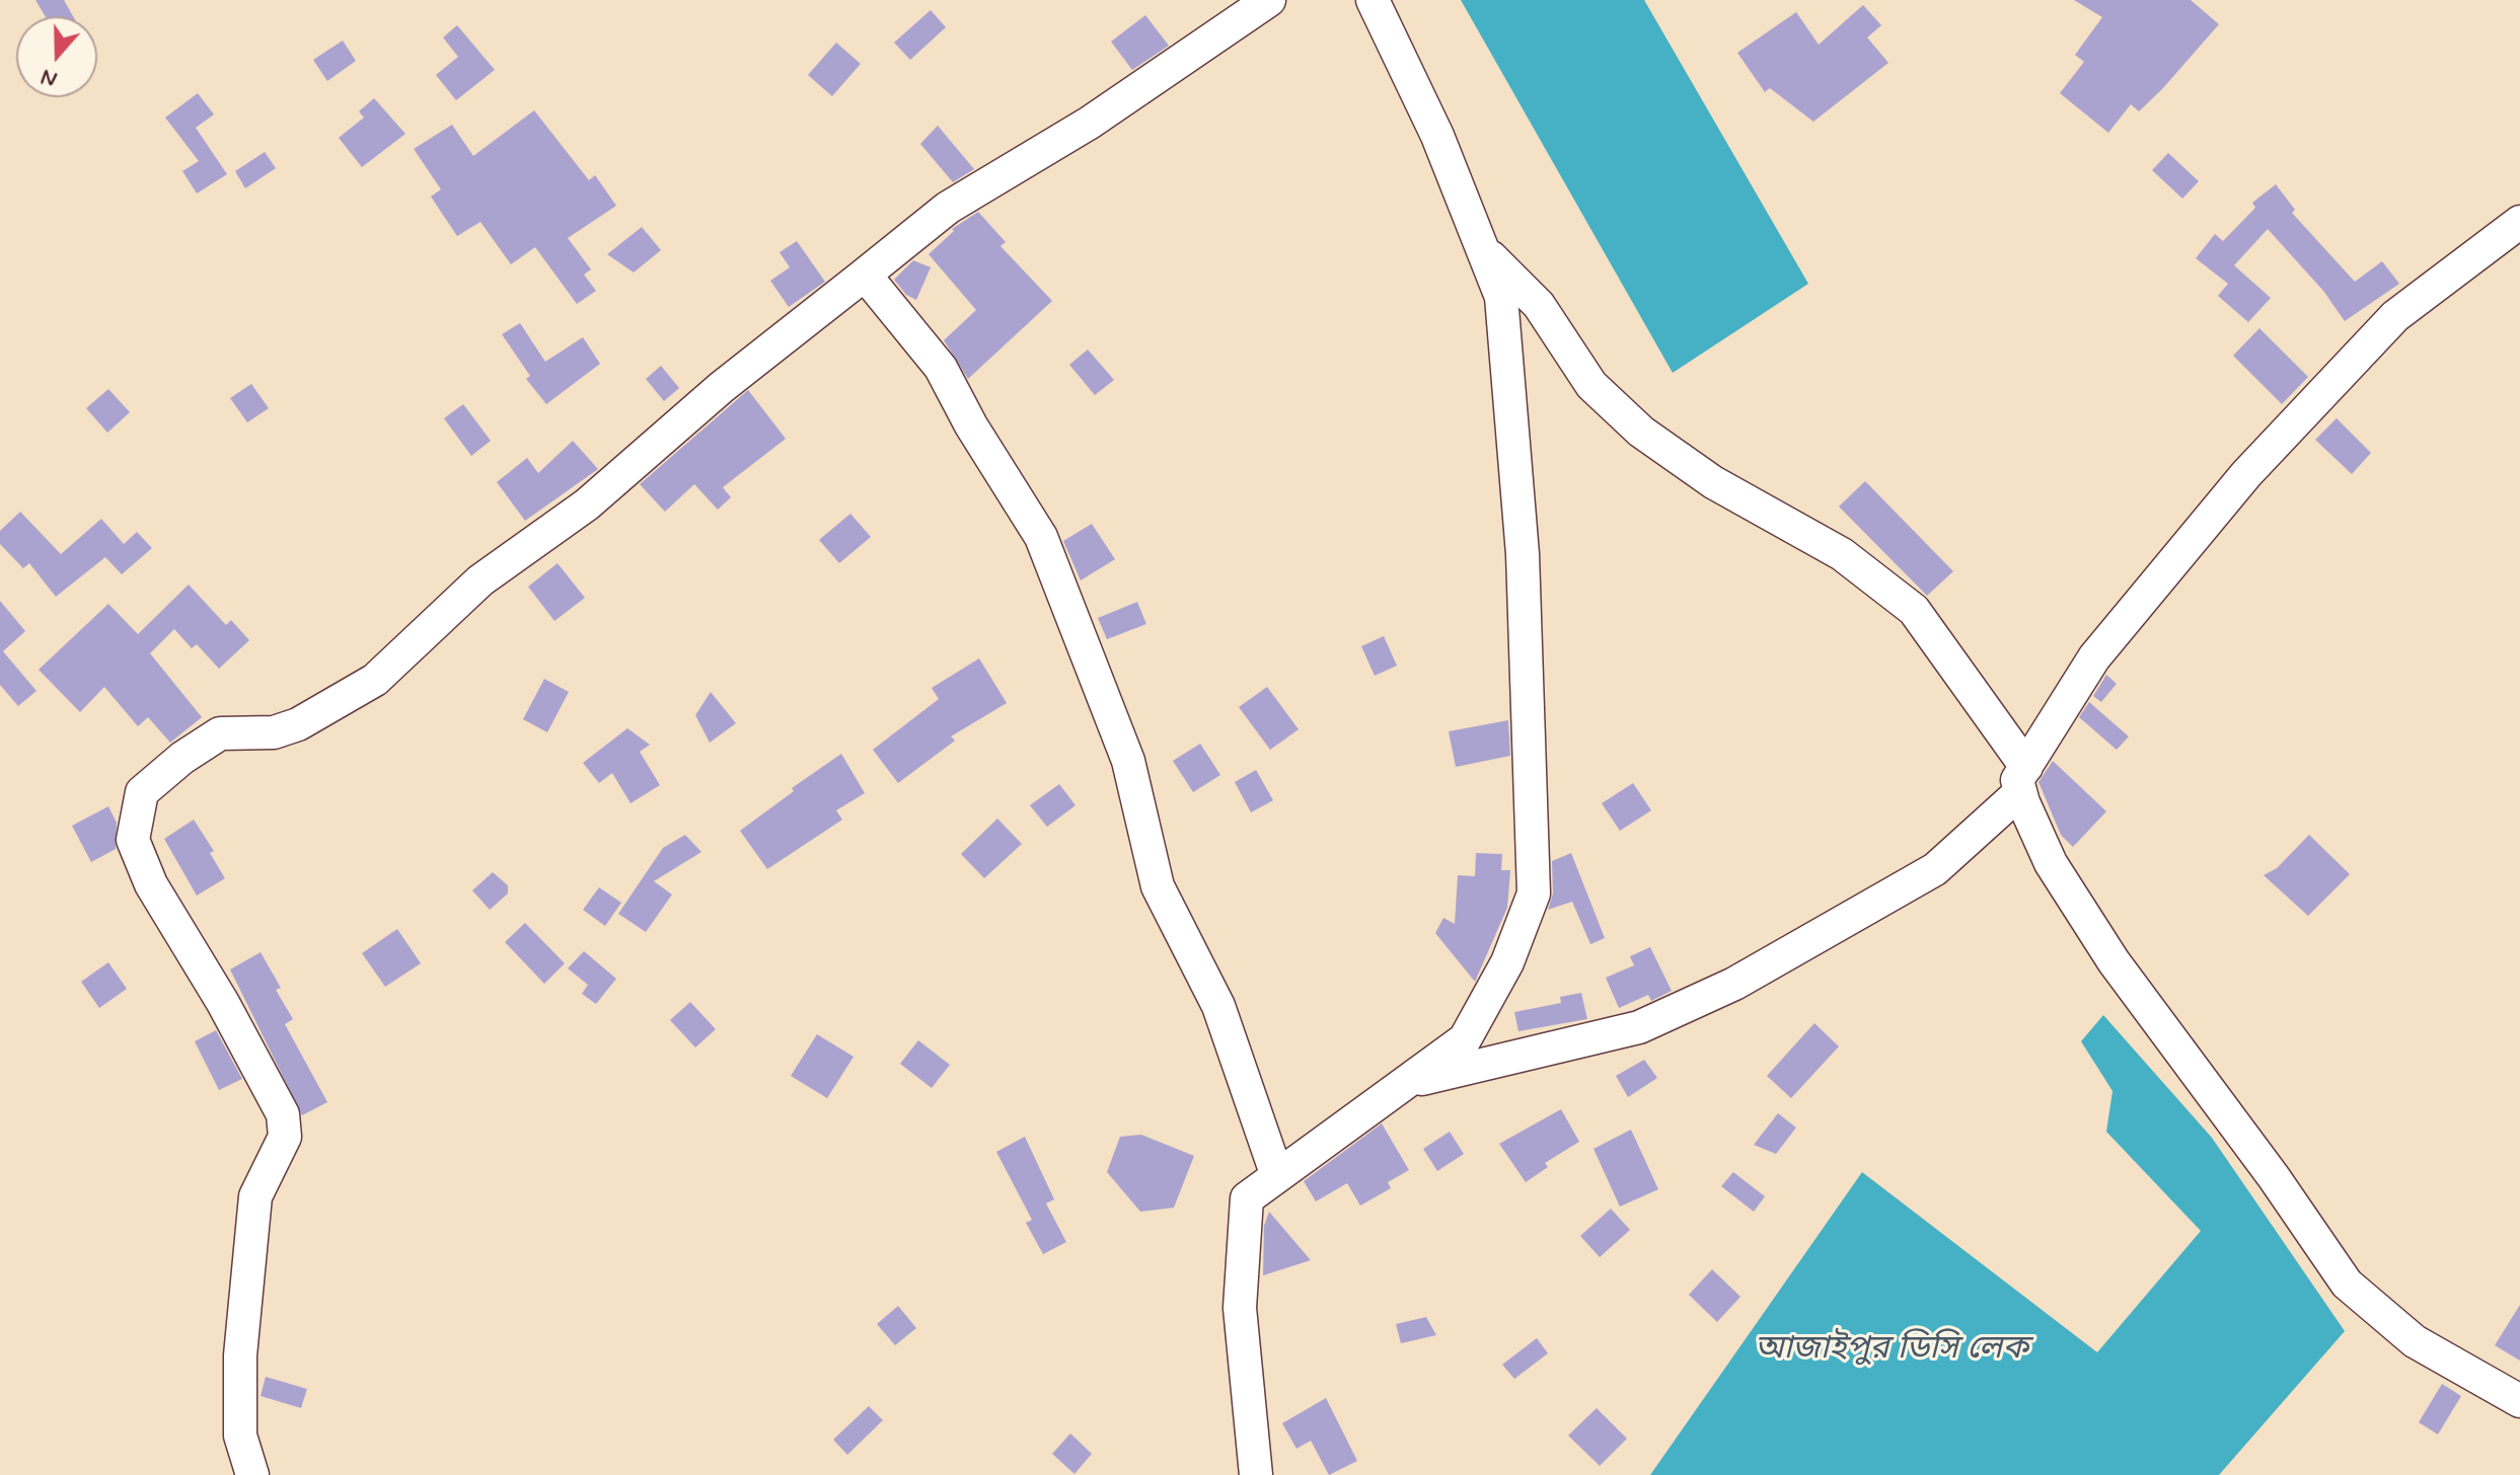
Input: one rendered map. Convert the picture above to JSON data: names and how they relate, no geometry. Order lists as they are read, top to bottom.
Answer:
{
  "water": ["আজাইপুর ডিসি লেক"],
  "north": "bottom"
}
